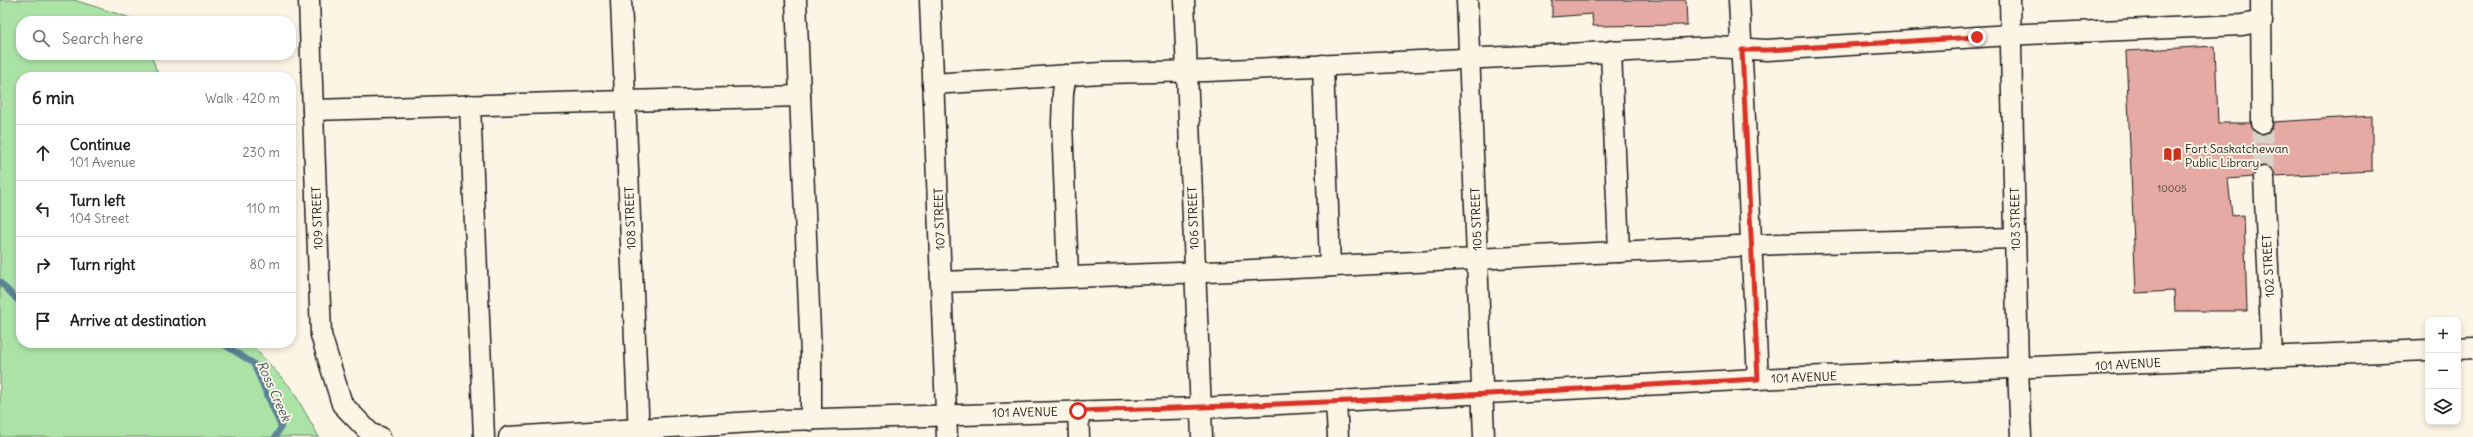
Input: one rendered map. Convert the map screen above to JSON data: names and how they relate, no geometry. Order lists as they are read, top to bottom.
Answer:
{
  "streets": {
    "street": [
      "109 STREET",
      "108 STREET",
      "106 STREET",
      "107 STREET",
      "105 STREET",
      "103 STREET",
      "102 STREET",
      "101 AVENUE"
    ]
  },
  "crossings": [
    ["108 STREET", "101 AVENUE"],
    ["106 STREET", "101 AVENUE"],
    ["107 STREET", "101 AVENUE"],
    ["105 STREET", "101 AVENUE"],
    ["103 STREET", "101 AVENUE"],
    ["102 STREET", "101 AVENUE"]
  ],
  "water": ["Ross Creek"],
  "places": {
    "library": ["Fort Saskatchewan Public Library"]
  },
  "house_numbers": ["10005"],
  "page": {
    "search": "Search here",
    "heading": ["6 min", "Walk · 420 m"],
    "list": [
      ["Continue", "101 Avenue", "230 m"],
      ["Turn left", "104 Street", "110 m"],
      ["Turn right", "80 m"],
      "Arrive at destination"
    ],
    "map_buttons": ["+", "−"]
  }
}
